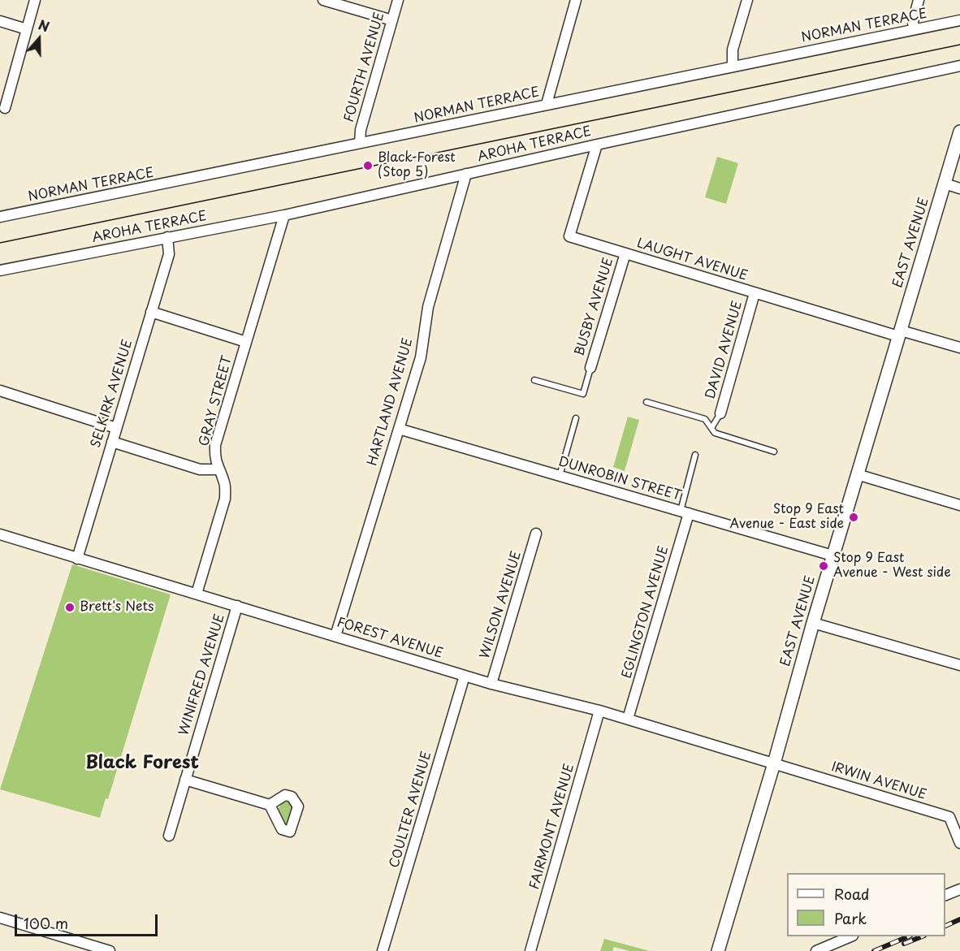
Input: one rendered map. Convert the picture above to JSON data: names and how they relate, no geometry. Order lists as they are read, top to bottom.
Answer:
{
  "streets": {
    "street": [
      "NORMAN TERRACE",
      "FOURTH AVENUE",
      "AROHA TERRACE",
      "EAST AVENUE",
      "LAUGHT AVENUE",
      "BUSBY AVENUE",
      "DAVID AVENUE",
      "SELKIRK AVENUE",
      "GRAY STREET",
      "HARTLAND AVENUE",
      "DUNROBIN STREET",
      "WILSON AVENUE",
      "EGLINGTON AVENUE",
      "FOREST AVENUE",
      "WINIFRED AVENUE",
      "IRWIN AVENUE",
      "COULTER AVENUE",
      "FAIRMONT AVENUE"
    ]
  },
  "crossings": [
    ["NORMAN TERRACE", "FOURTH AVENUE"],
    ["AROHA TERRACE", "LAUGHT AVENUE"],
    ["AROHA TERRACE", "SELKIRK AVENUE"],
    ["AROHA TERRACE", "GRAY STREET"],
    ["AROHA TERRACE", "HARTLAND AVENUE"],
    ["EAST AVENUE", "LAUGHT AVENUE"],
    ["EAST AVENUE", "DUNROBIN STREET"],
    ["EAST AVENUE", "FOREST AVENUE"],
    ["EAST AVENUE", "IRWIN AVENUE"],
    ["LAUGHT AVENUE", "BUSBY AVENUE"],
    ["LAUGHT AVENUE", "DAVID AVENUE"],
    ["SELKIRK AVENUE", "FOREST AVENUE"],
    ["GRAY STREET", "FOREST AVENUE"],
    ["HARTLAND AVENUE", "DUNROBIN STREET"],
    ["HARTLAND AVENUE", "FOREST AVENUE"],
    ["DUNROBIN STREET", "EGLINGTON AVENUE"],
    ["WILSON AVENUE", "FOREST AVENUE"],
    ["EGLINGTON AVENUE", "FOREST AVENUE"],
    ["FOREST AVENUE", "WINIFRED AVENUE"],
    ["FOREST AVENUE", "IRWIN AVENUE"],
    ["FOREST AVENUE", "COULTER AVENUE"],
    ["FOREST AVENUE", "FAIRMONT AVENUE"]
  ],
  "districts": ["Black Forest"],
  "places": [
    "Black Forest (Stop 5)",
    "Stop 9 East Avenue - East side",
    "Stop 9 East Avenue - West side",
    "Brett's Nets"
  ],
  "legend": ["Road", "Park"],
  "scale_bar": "100 m",
  "north": "top"
}
